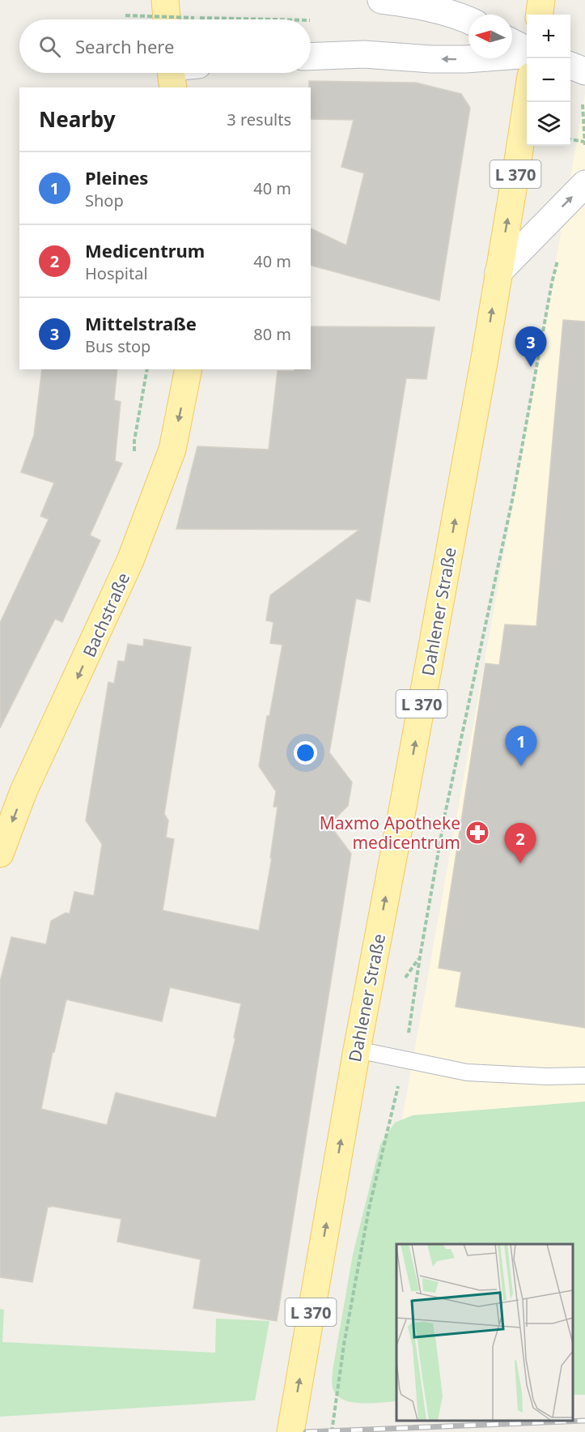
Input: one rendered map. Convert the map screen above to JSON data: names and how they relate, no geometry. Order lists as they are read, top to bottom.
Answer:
{
  "streets": {
    "main road": ["L 370", "Dahlener Straße", "Bachstraße"]
  },
  "one_way": ["Dahlener Straße", "Bachstraße"],
  "places": {
    "pharmacy": ["Maxmo Apotheke medicentrum"]
  },
  "north": "left",
  "page": {
    "map_buttons": ["+", "−"],
    "search": "Search here",
    "heading": ["Nearby", "3 results"],
    "list": [
      {
        "mark": "1",
        "name": "Pleines",
        "note": "Shop",
        "value": "40 m"
      },
      {
        "mark": "2",
        "name": "Medicentrum",
        "note": "Hospital",
        "value": "40 m"
      },
      {
        "mark": "3",
        "name": "Mittelstraße",
        "note": "Bus stop",
        "value": "80 m"
      }
    ],
    "pins": ["3", "1", "2"]
  }
}
